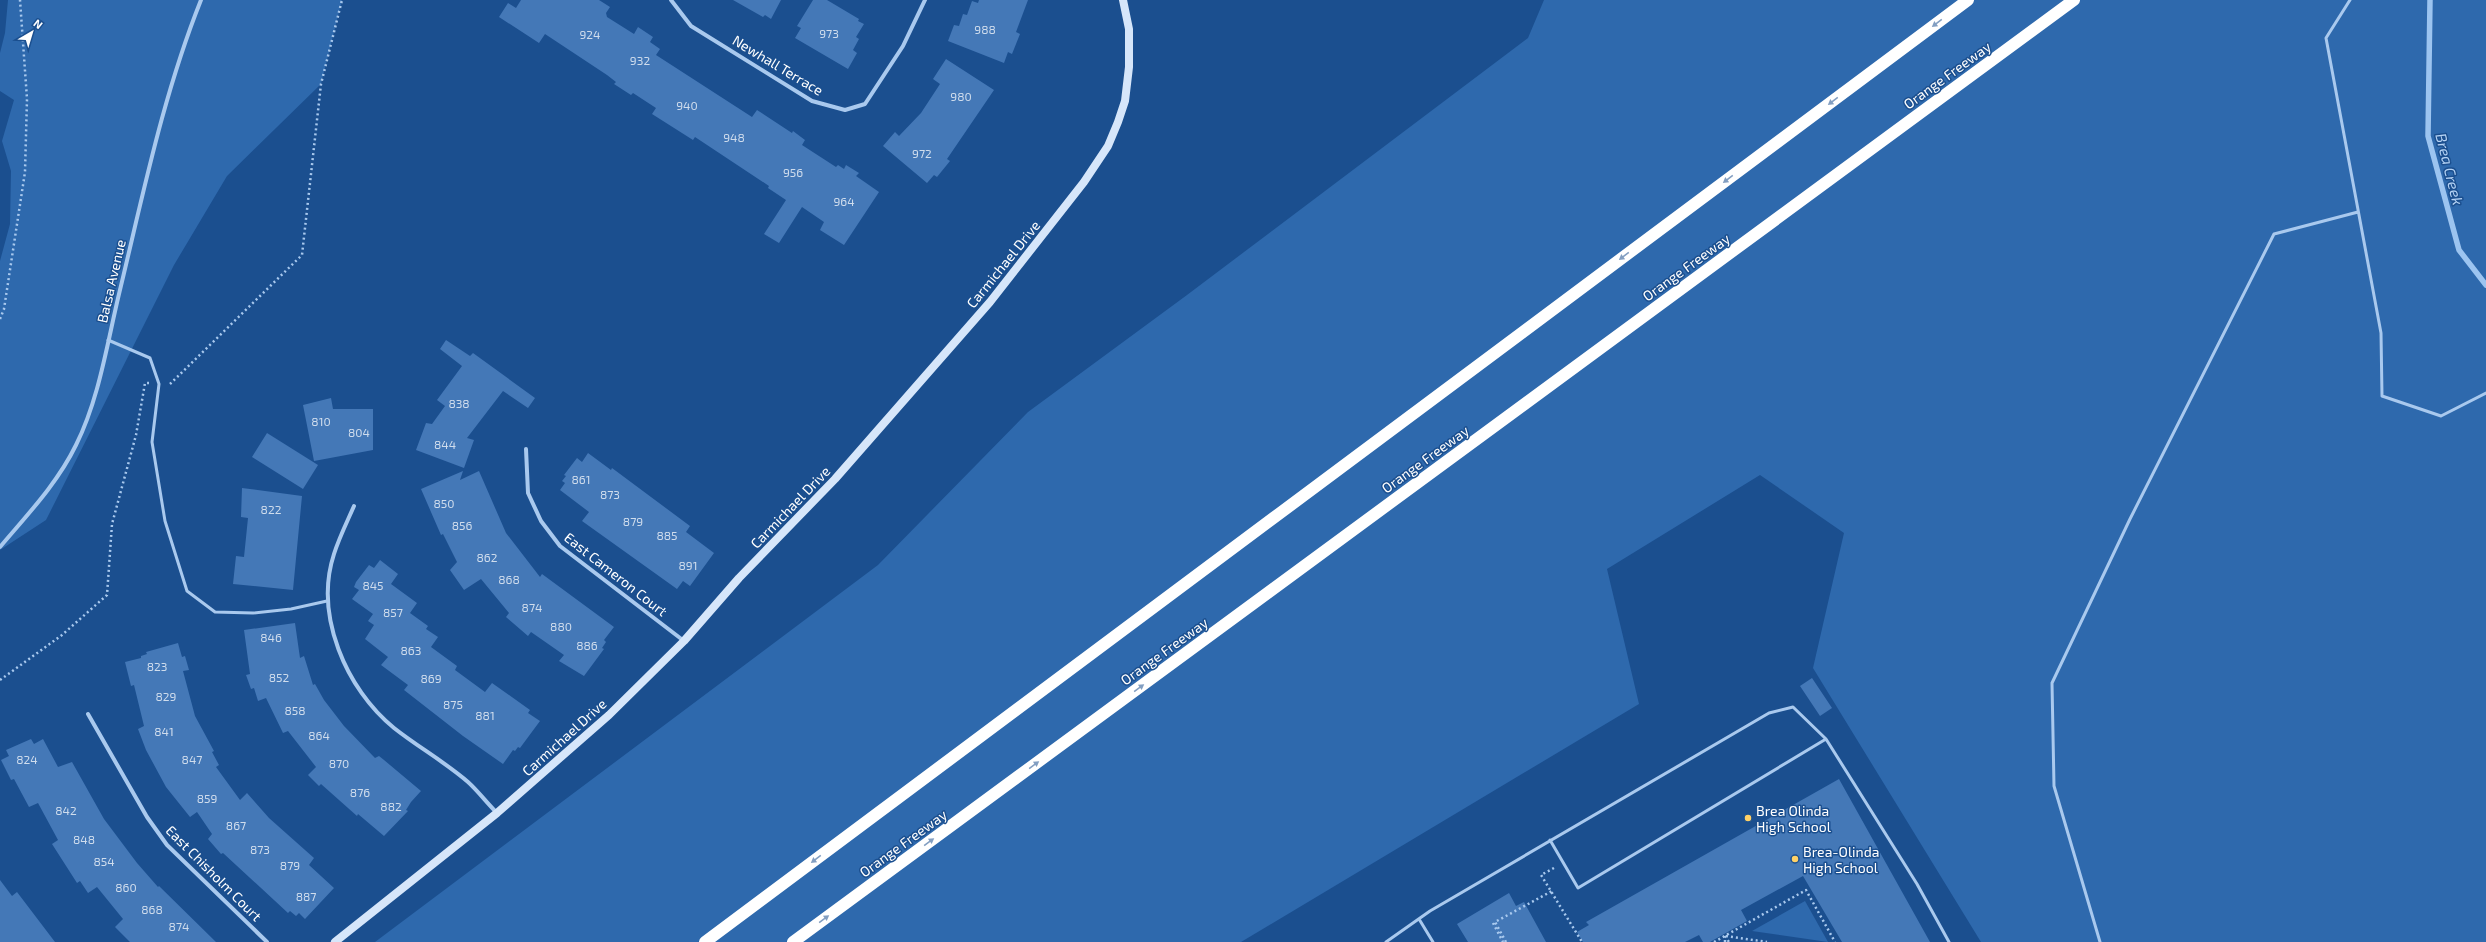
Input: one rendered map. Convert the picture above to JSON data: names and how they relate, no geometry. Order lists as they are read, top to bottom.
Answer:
{
  "streets": {
    "highway": ["Orange Freeway"],
    "street": [
      "Newhall Terrace",
      "Carmichael Drive",
      "Balsa Avenue",
      "East Cameron Court",
      "East Chisholm Court"
    ]
  },
  "crossings": [
    ["Carmichael Drive", "East Cameron Court"]
  ],
  "water": ["Brea Creek"],
  "places": ["Brea Olinda High School", "Brea-Olinda High School"],
  "house_numbers": [
    "988",
    "973",
    "924",
    "932",
    "980",
    "940",
    "948",
    "972",
    "956",
    "964",
    "838",
    "810",
    "804",
    "844",
    "861",
    "873",
    "850",
    "822",
    "879",
    "856",
    "885",
    "862",
    "891",
    "868",
    "845",
    "874",
    "857",
    "880",
    "846",
    "886",
    "863",
    "823",
    "852",
    "869",
    "829",
    "875",
    "858",
    "881",
    "841",
    "864",
    "824",
    "847",
    "870",
    "876",
    "859",
    "882",
    "842",
    "867",
    "848",
    "873",
    "854",
    "879",
    "860",
    "887",
    "868",
    "874"
  ],
  "north": "top right"
}
